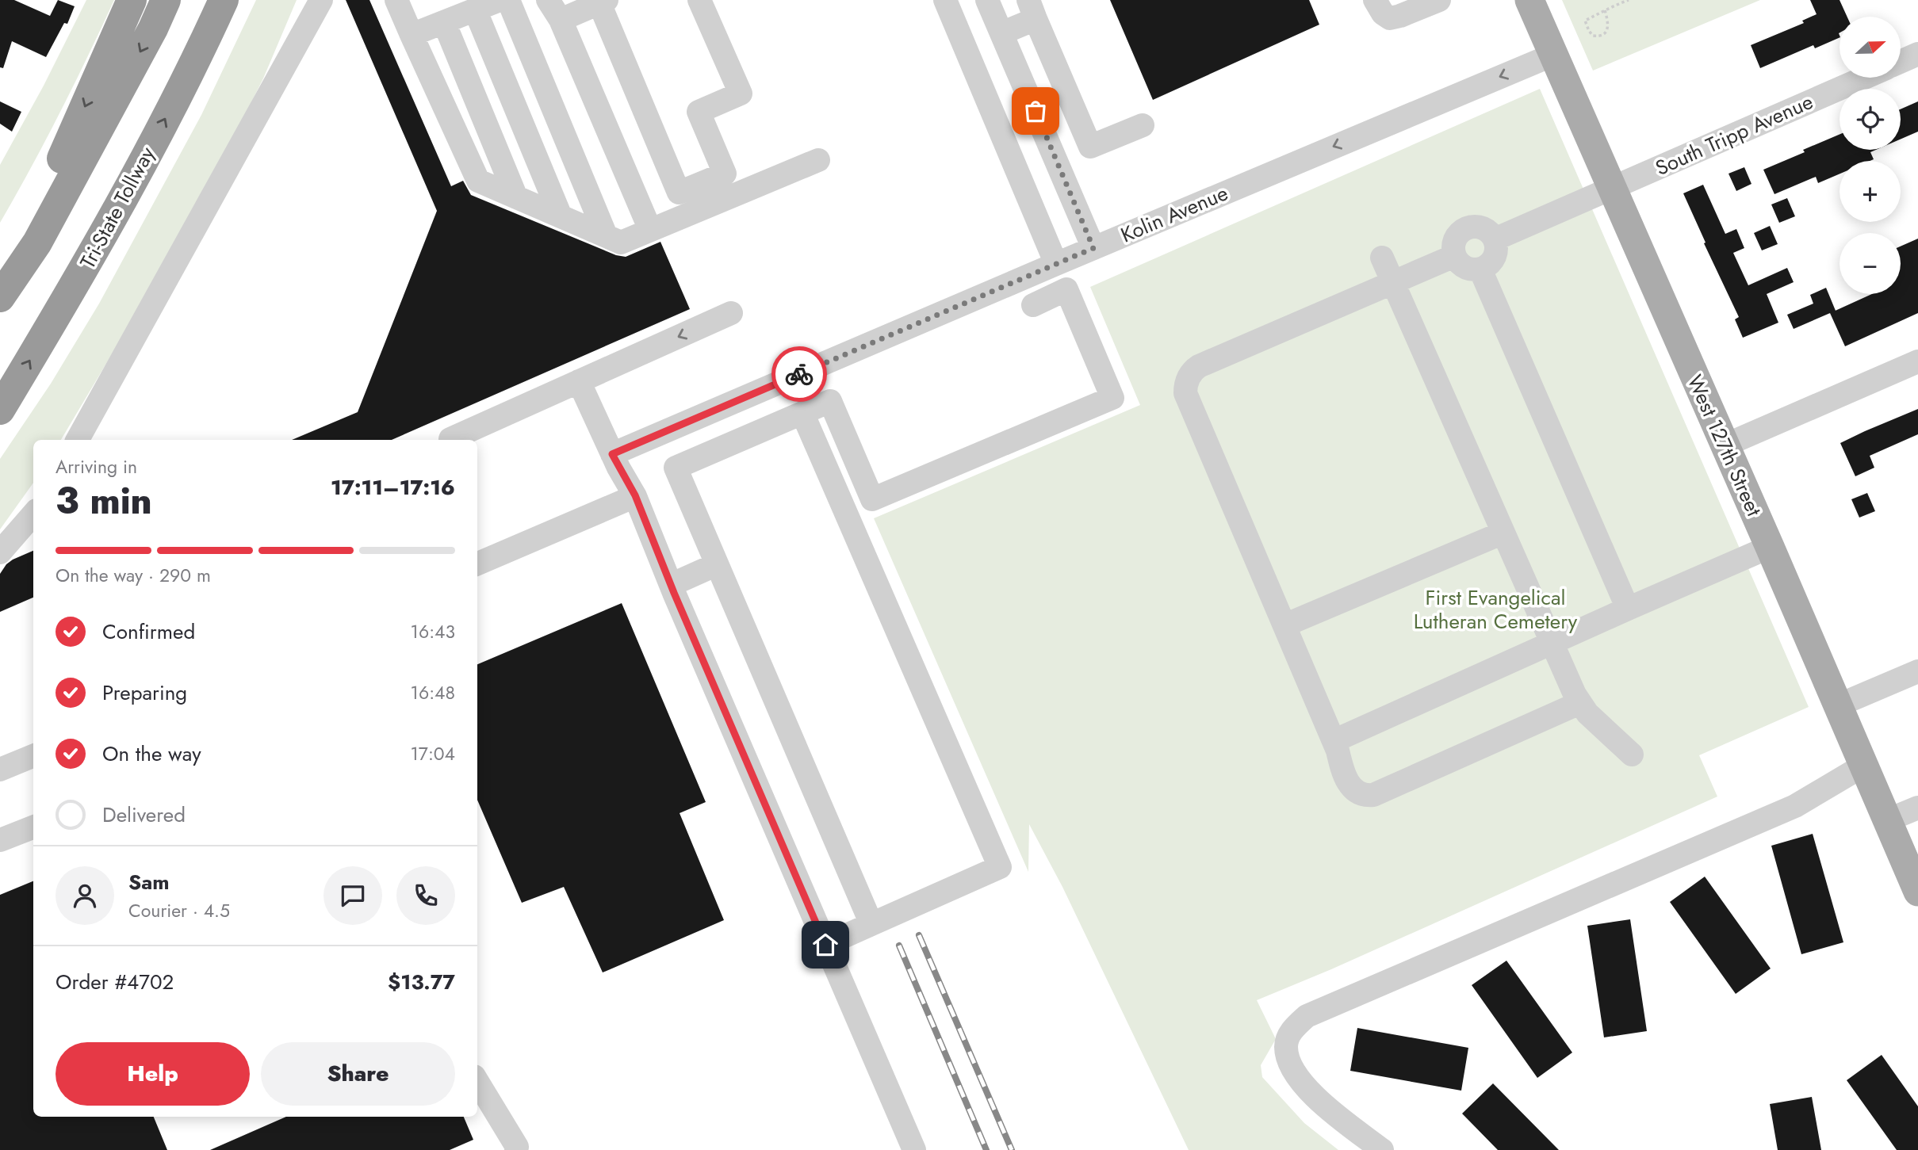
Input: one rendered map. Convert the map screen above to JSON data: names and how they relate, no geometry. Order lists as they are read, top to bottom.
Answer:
{
  "streets": {
    "highway": ["Tri-State Tollway"],
    "main road": ["West 127th Street"],
    "street": ["South Tripp Avenue", "Kolin Avenue"]
  },
  "crossings": [
    ["South Tripp Avenue", "West 127th Street"],
    ["Kolin Avenue", "West 127th Street"]
  ],
  "one_way": ["Kolin Avenue"],
  "parks": ["First Evangelical Lutheran Cemetery"],
  "north": "right",
  "page": {
    "map_buttons": ["+", "−"],
    "heading": ["3 min", "Arriving in", "17:11–17:16"],
    "panel": [
      "Sam",
      "Courier · 4.5",
      "Order #4702",
      "$13.77"
    ],
    "bar": "On the way · 290 m",
    "list": [
      ["Confirmed", "16:43"],
      ["Preparing", "16:48"],
      ["On the way", "17:04"],
      "Delivered"
    ],
    "buttons": ["Help", "Share"]
  }
}
